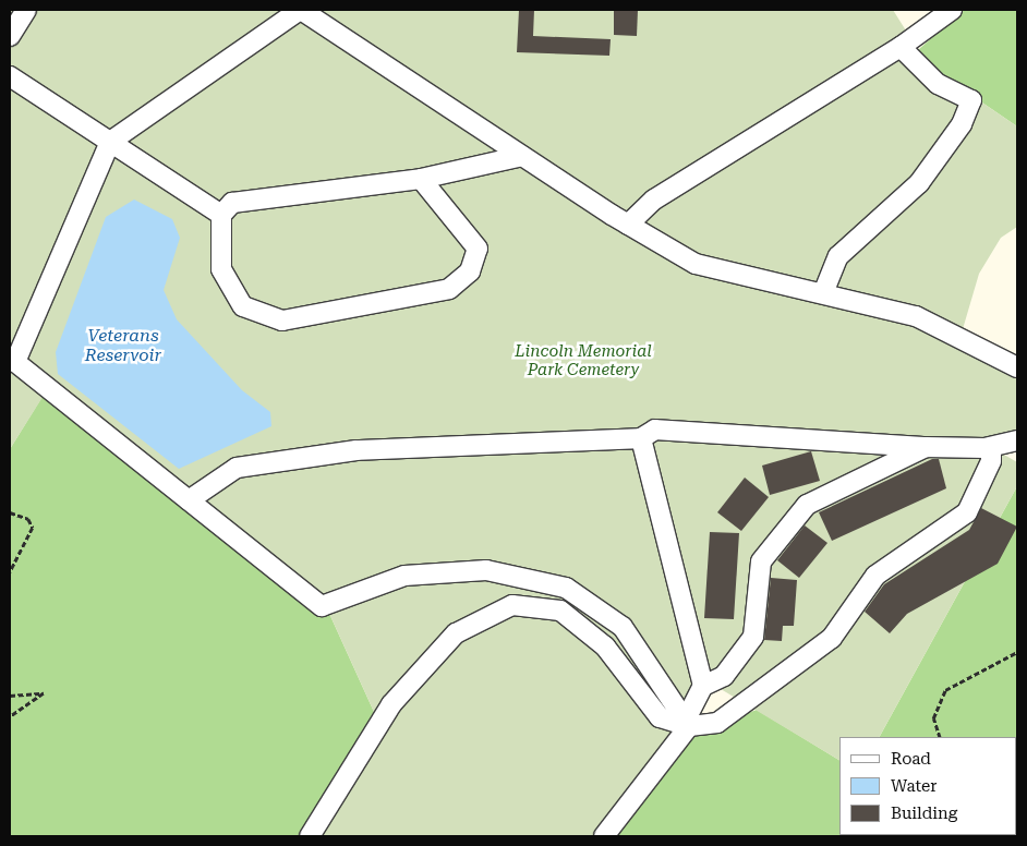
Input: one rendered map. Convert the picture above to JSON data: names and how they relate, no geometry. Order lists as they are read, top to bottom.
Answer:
{
  "water": ["Veterans Reservoir"],
  "parks": ["Lincoln Memorial Park Cemetery"],
  "legend": ["Road", "Water", "Building"]
}
